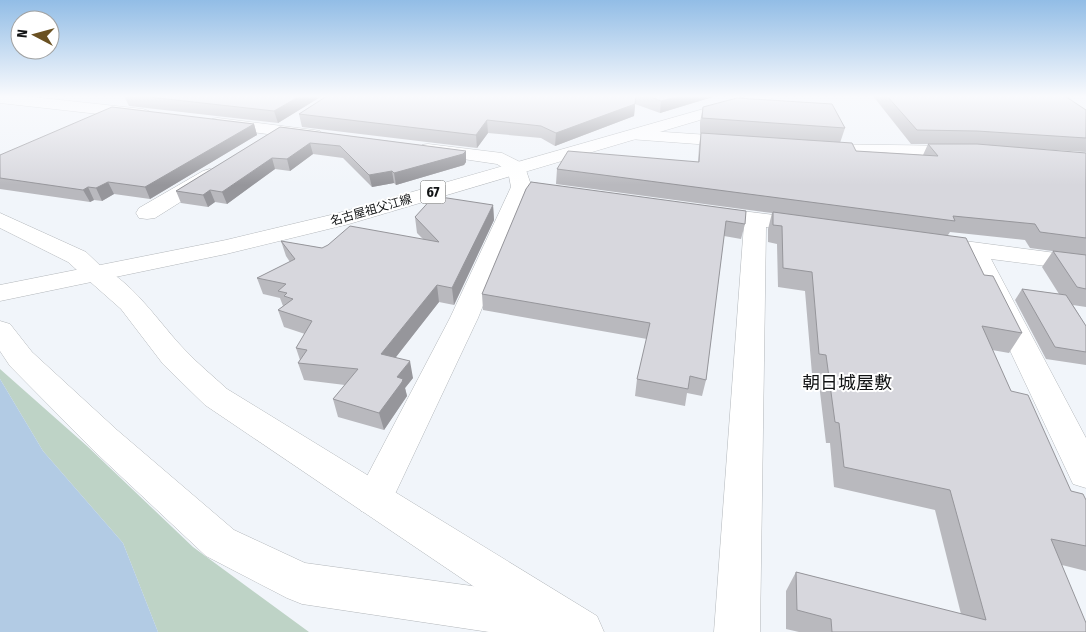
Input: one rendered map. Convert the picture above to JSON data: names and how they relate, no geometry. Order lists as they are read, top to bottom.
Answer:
{
  "streets": {
    "street": ["67", "名古屋祖父江線"]
  },
  "districts": ["朝日城屋敷"],
  "north": "left"
}
